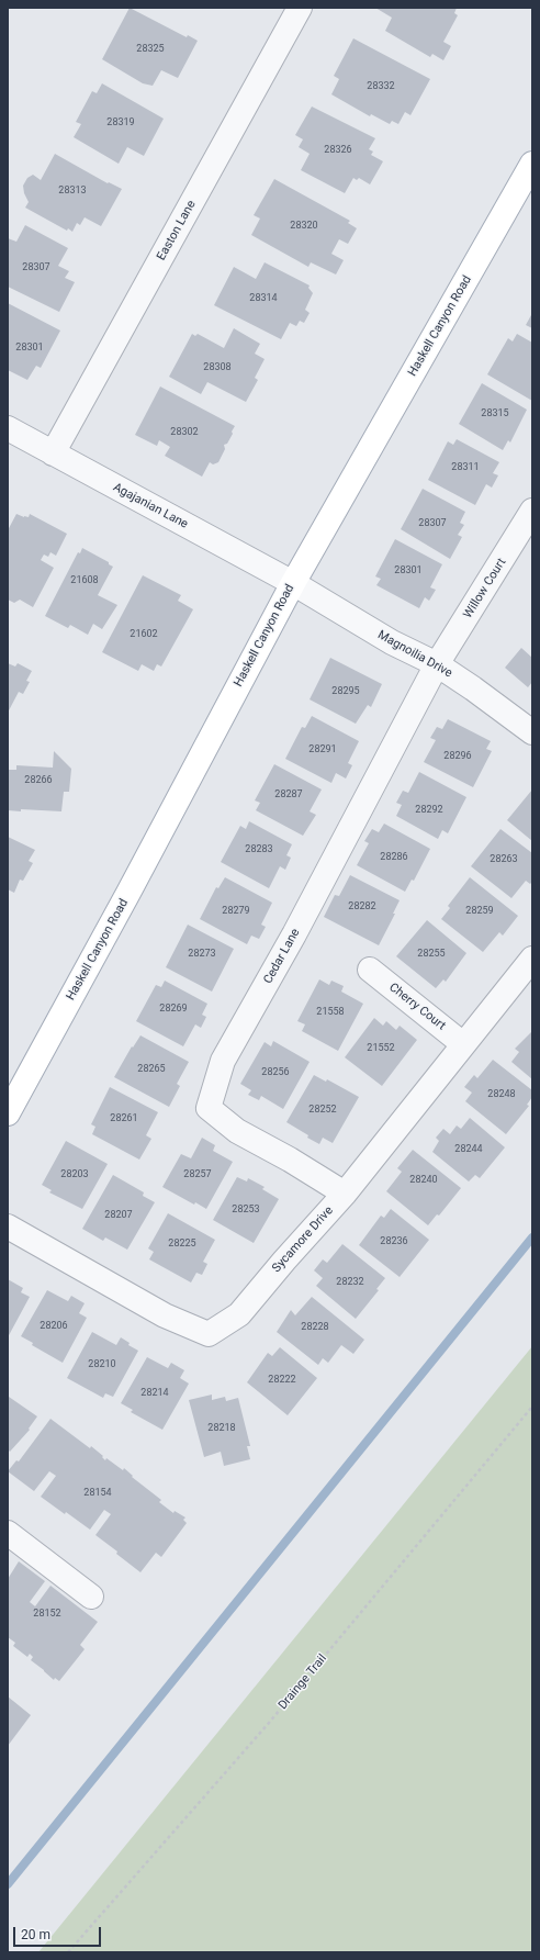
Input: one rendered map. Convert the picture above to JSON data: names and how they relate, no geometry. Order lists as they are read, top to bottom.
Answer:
{
  "streets": {
    "main road": ["Haskell Canyon Road"],
    "street": [
      "Easton Lane",
      "Agajanian Lane",
      "Willow Court",
      "Magnoilia Drive",
      "Cedar Lane",
      "Cherry Court",
      "Sycamore Drive"
    ],
    "path": ["Drainge Trail"]
  },
  "crossings": [
    ["Easton Lane", "Agajanian Lane"],
    ["Haskell Canyon Road", "Agajanian Lane"],
    ["Haskell Canyon Road", "Magnoilia Drive"],
    ["Agajanian Lane", "Magnoilia Drive"],
    ["Willow Court", "Magnoilia Drive"],
    ["Willow Court", "Cedar Lane"],
    ["Magnoilia Drive", "Cedar Lane"],
    ["Cedar Lane", "Sycamore Drive"],
    ["Cherry Court", "Sycamore Drive"]
  ],
  "house_numbers": [
    "28325",
    "28332",
    "28319",
    "28326",
    "28313",
    "28320",
    "28307",
    "28314",
    "28301",
    "28308",
    "28315",
    "28302",
    "28311",
    "28307",
    "28301",
    "21608",
    "21602",
    "28295",
    "28291",
    "28296",
    "28266",
    "28287",
    "28292",
    "28283",
    "28286",
    "28263",
    "28282",
    "28279",
    "28259",
    "28273",
    "28255",
    "28269",
    "21558",
    "21552",
    "28265",
    "28256",
    "28248",
    "28252",
    "28261",
    "28244",
    "28203",
    "28257",
    "28240",
    "28253",
    "28207",
    "28236",
    "28225",
    "28232",
    "28206",
    "28228",
    "28210",
    "28222",
    "28214",
    "28218",
    "28154",
    "28152"
  ],
  "scale_bar": "20 m"
}
